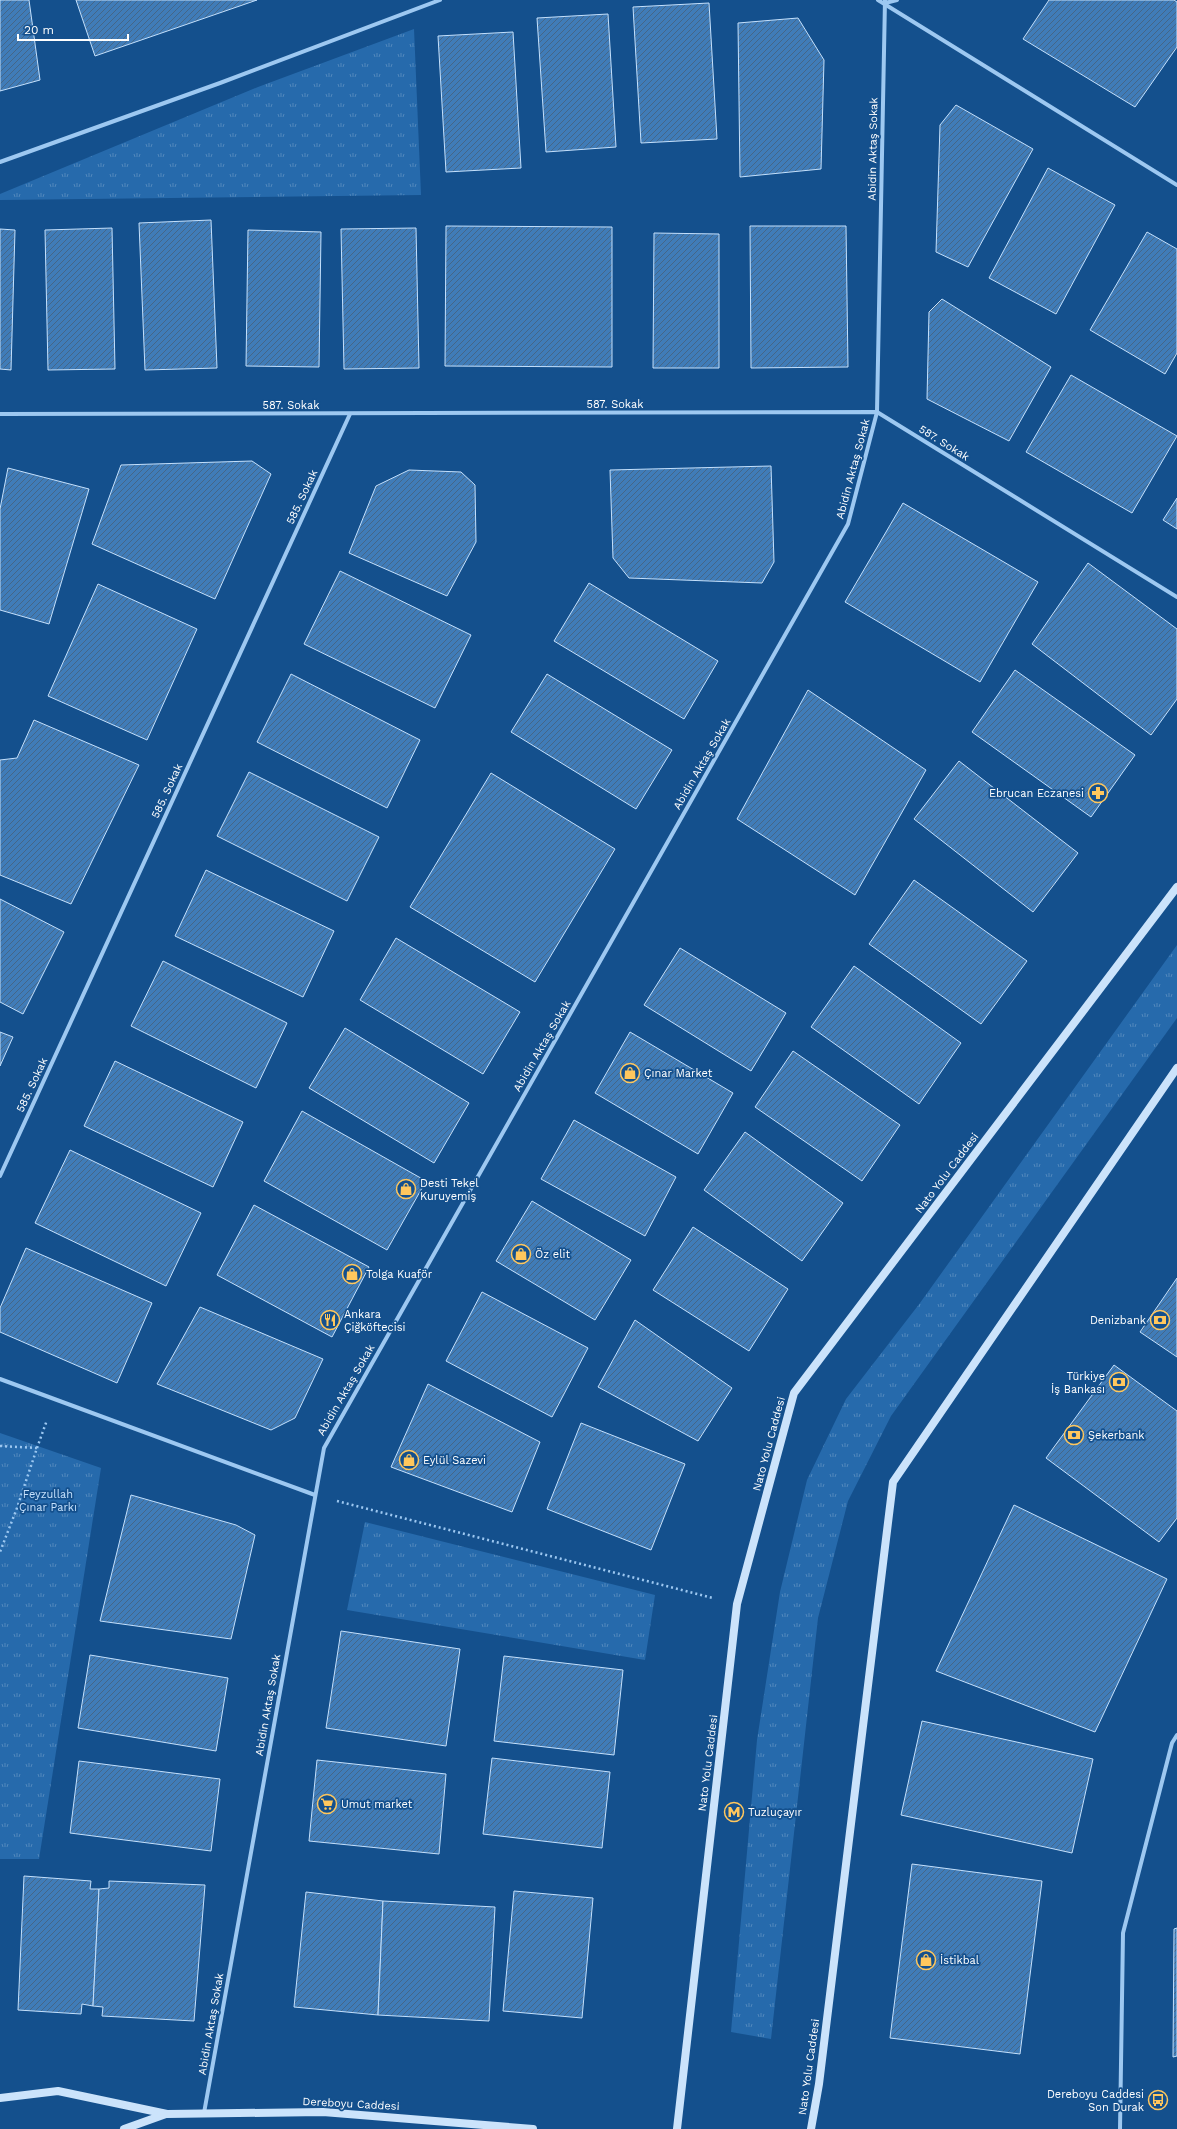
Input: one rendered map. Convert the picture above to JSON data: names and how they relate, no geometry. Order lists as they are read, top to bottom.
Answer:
{
  "streets": {
    "main road": ["Nato Yolu Caddesi", "Dereboyu Caddesi"],
    "street": ["Abidin Aktaş Sokak", "587. Sokak", "585. Sokak"]
  },
  "crossings": [
    ["Abidin Aktaş Sokak", "587. Sokak"],
    ["Abidin Aktaş Sokak", "Dereboyu Caddesi"],
    ["587. Sokak", "585. Sokak"]
  ],
  "parks": ["Feyzullah Çınar Parkı"],
  "places": {
    "pharmacy": ["Ebrucan Eczanesi"],
    "shop": [
      "Çınar Market",
      "Desti Tekel Kuruyemiş",
      "Öz elit",
      "Tolga Kuaför",
      "Eylül Sazevi",
      "İstikbal"
    ],
    "restaurant": ["Ankara Çiğköftecisi"],
    "bank": ["Denizbank", "Türkiye İş Bankası", "Şekerbank"],
    "supermarket": ["Umut market"],
    "metro station": ["Tuzluçayır"],
    "bus stop": ["Dereboyu Caddesi Son Durak"]
  },
  "scale_bar": "20 m"
}
